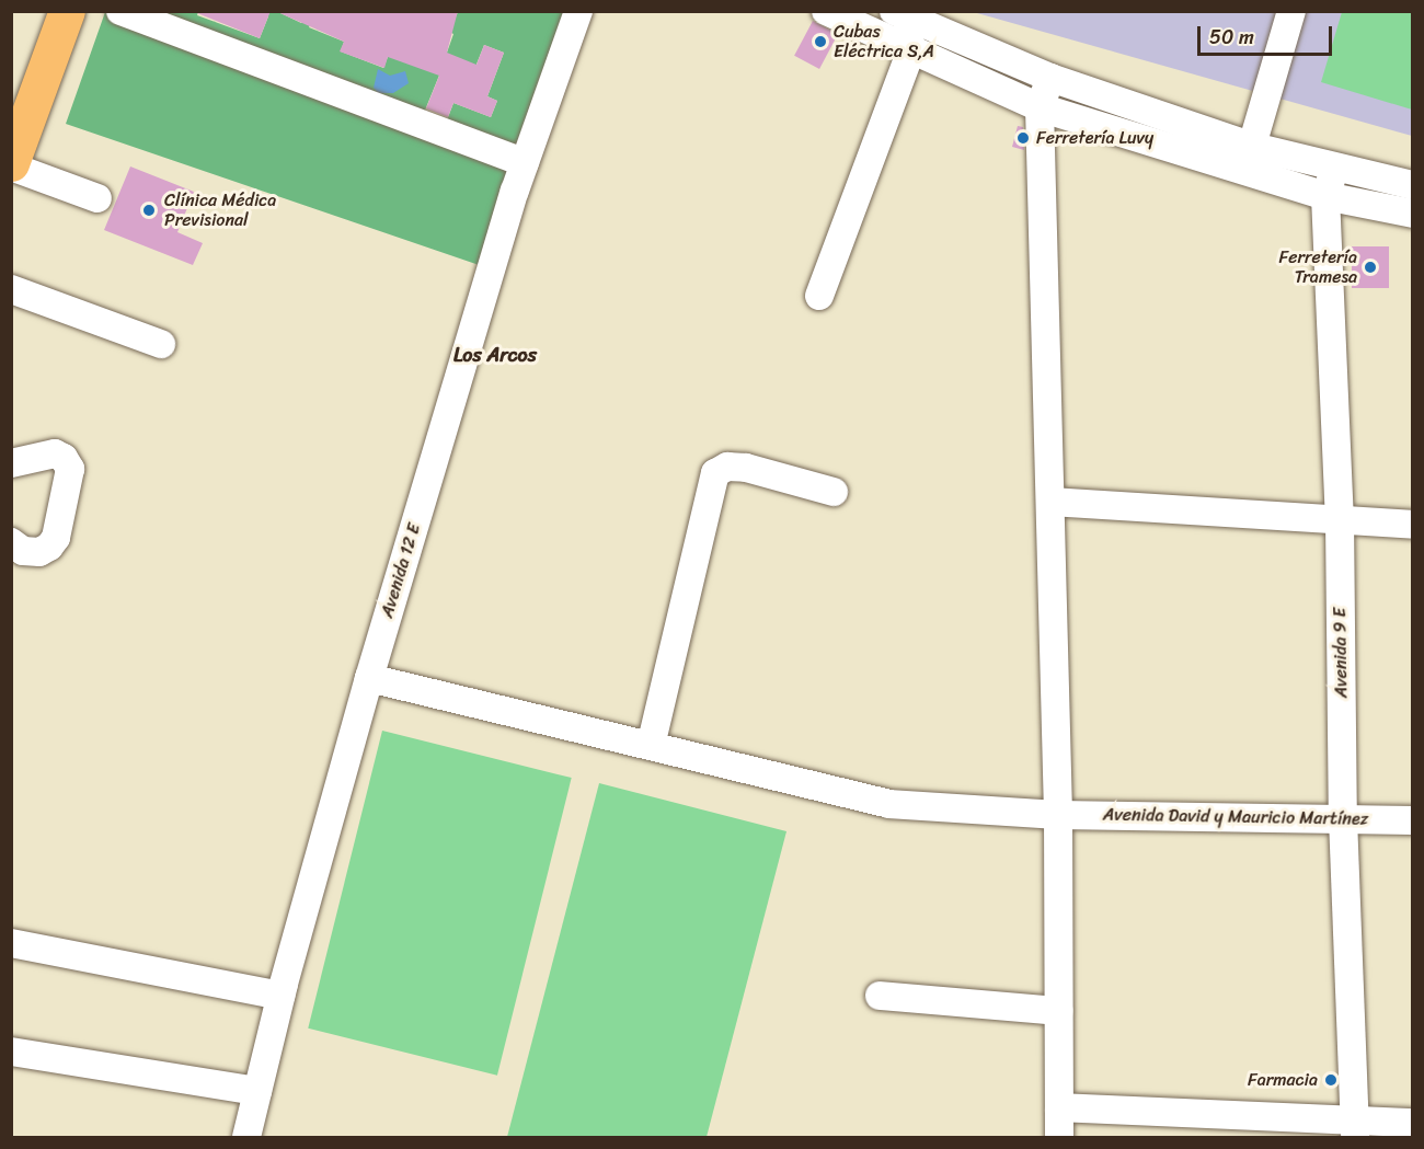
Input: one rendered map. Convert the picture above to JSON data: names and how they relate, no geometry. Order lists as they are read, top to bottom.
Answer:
{
  "streets": {
    "street": ["Avenida 12 E", "Avenida 9 E", "Avenida David y Mauricio Martínez"]
  },
  "crossings": [
    ["Avenida 12 E", "Avenida David y Mauricio Martínez"],
    ["Avenida 9 E", "Avenida David y Mauricio Martínez"]
  ],
  "districts": ["Los Arcos"],
  "places": [
    "Cubas Eléctrica S,A",
    "Ferretería Luvy",
    "Clínica Médica Previsional",
    "Ferretería Tramesa",
    "Farmacia"
  ],
  "scale_bar": "50 m"
}
